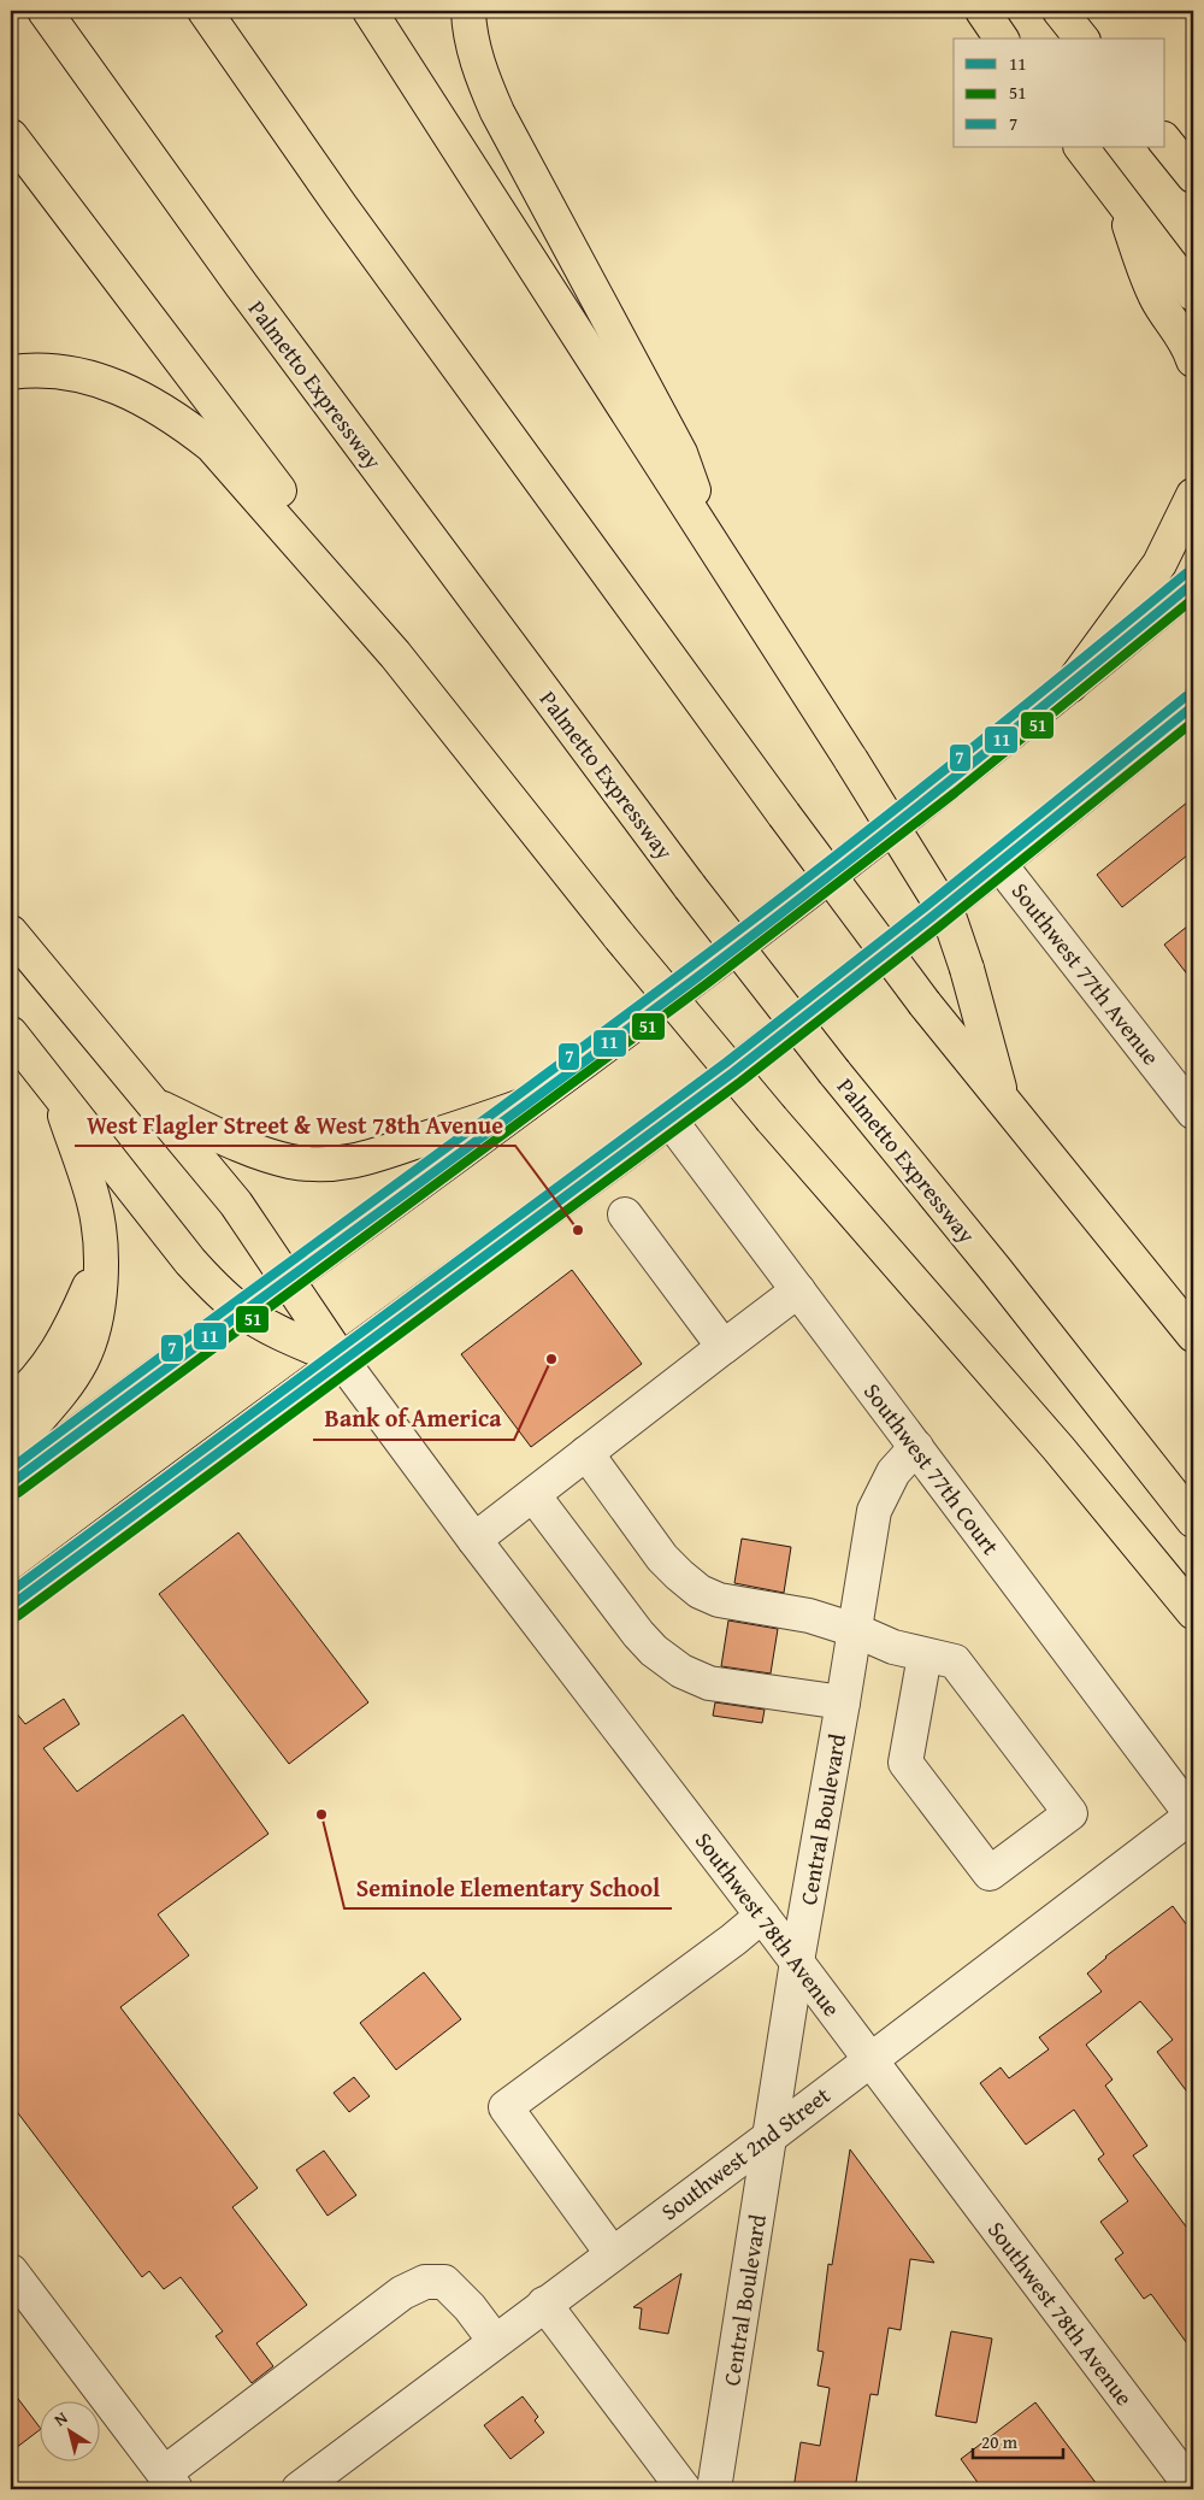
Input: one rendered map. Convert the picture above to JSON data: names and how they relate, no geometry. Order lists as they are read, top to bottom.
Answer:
{
  "streets": {
    "main road": ["Palmetto Expressway"],
    "street": [
      "Southwest 77th Avenue",
      "Southwest 77th Court",
      "Central Boulevard",
      "Southwest 78th Avenue",
      "Southwest 2nd Street"
    ]
  },
  "crossings": [
    ["Southwest 77th Court", "Central Boulevard"],
    ["Southwest 77th Court", "Southwest 2nd Street"],
    ["Central Boulevard", "Southwest 78th Avenue"],
    ["Central Boulevard", "Southwest 2nd Street"],
    ["Southwest 78th Avenue", "Southwest 2nd Street"]
  ],
  "places": ["West Flagler Street & West 78th Avenue", "Bank of America", "Seminole Elementary School"],
  "lines": ["transit line 7", "transit line 11", "transit line 51"],
  "legend": ["11", "51", "7"],
  "scale_bar": "20 m",
  "north": "top left"
}
